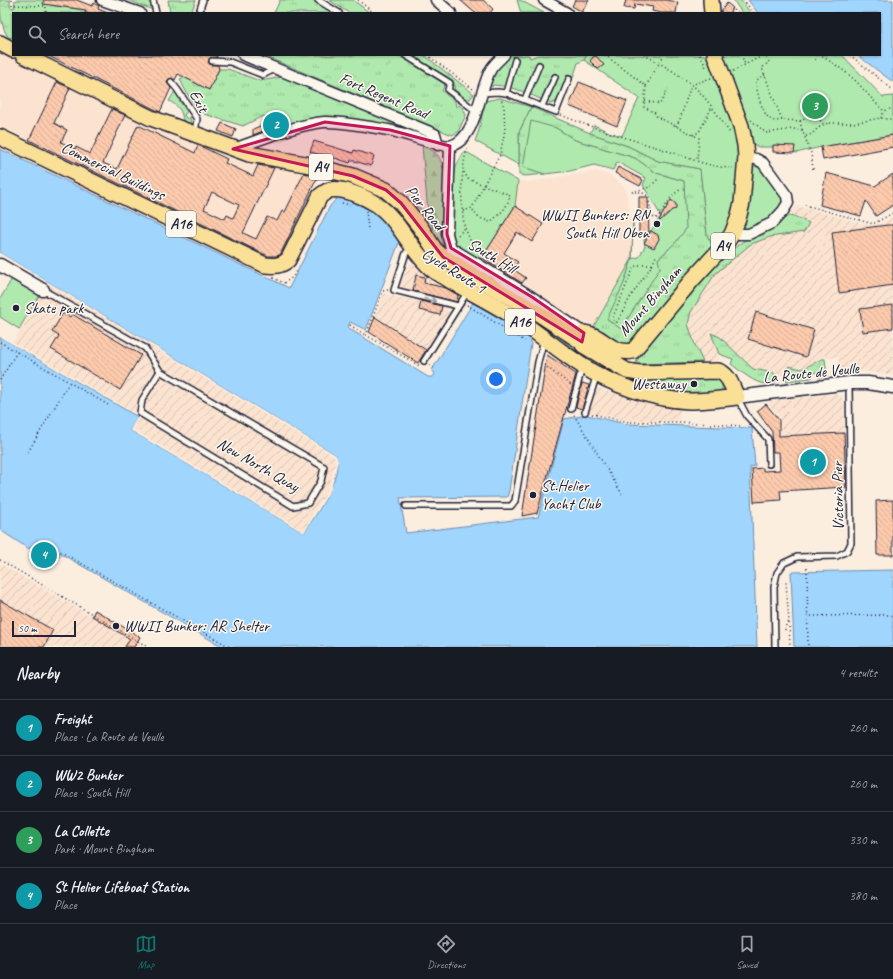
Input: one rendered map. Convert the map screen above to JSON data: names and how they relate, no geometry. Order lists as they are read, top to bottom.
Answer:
{
  "streets": {
    "main road": [
      "A4",
      "Commercial Buildings",
      "Pier Road",
      "A16",
      "Mount Bingham"
    ],
    "street": [
      "Fort Regent Road",
      "South Hill",
      "La Route de Veulle",
      "New North Quay"
    ],
    "lane": ["Exit", "Victoria Pier"]
  },
  "crossings": [
    ["Exit", "Pier Road"],
    ["Commercial Buildings", "A16"],
    ["Pier Road", "South Hill"],
    ["Pier Road", "Mount Bingham"],
    ["A16", "La Route de Veulle"],
    ["South Hill", "Mount Bingham"],
    ["La Route de Veulle", "Victoria Pier"]
  ],
  "places": [
    "WWII Bunkers: RN South Hill Oben",
    "Skate park",
    "Westaway",
    "St.Helier Yacht Club",
    "WWII Bunker: AR Shelter"
  ],
  "scale_bar": "50 m",
  "page": {
    "search": "Search here",
    "pins": [
      "3",
      "2",
      "1",
      "4"
    ],
    "scale": "50 m",
    "heading": ["Nearby", "4 results"],
    "list": [
      {
        "mark": "1",
        "name": "Freight",
        "note": "Place · La Route de Veulle",
        "value": "260 m"
      },
      {
        "mark": "2",
        "name": "WW2 Bunker",
        "note": "Place · South Hill",
        "value": "260 m"
      },
      {
        "mark": "3",
        "name": "La Collette",
        "note": "Park · Mount Bingham",
        "value": "330 m"
      },
      {
        "mark": "4",
        "name": "St Helier Lifeboat Station",
        "note": "Place",
        "value": "380 m"
      }
    ],
    "nav": ["Map", "Directions", "Saved"]
  }
}
